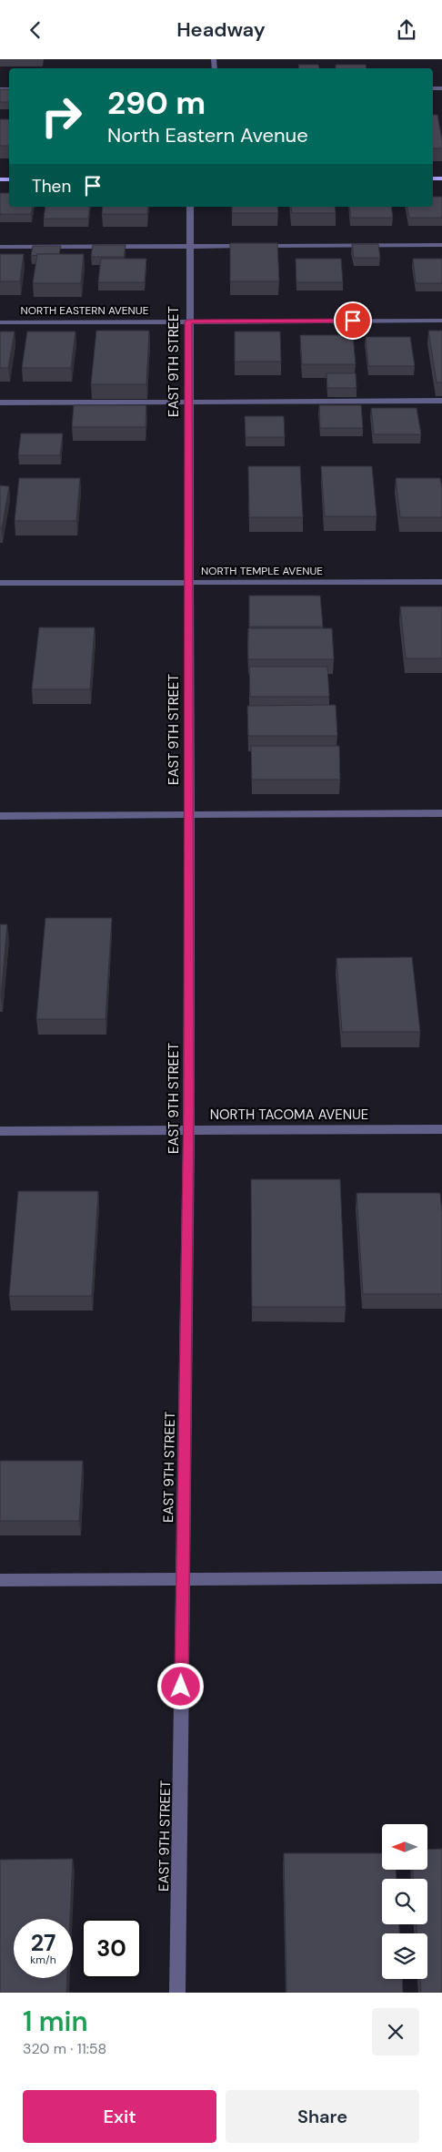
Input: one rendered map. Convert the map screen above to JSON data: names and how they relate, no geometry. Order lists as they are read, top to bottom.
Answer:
{
  "streets": {
    "street": [
      "NORTH EASTERN AVENUE",
      "EAST 9TH STREET",
      "NORTH TEMPLE AVENUE",
      "NORTH TACOMA AVENUE"
    ]
  },
  "crossings": [
    ["NORTH EASTERN AVENUE", "EAST 9TH STREET"],
    ["EAST 9TH STREET", "NORTH TEMPLE AVENUE"],
    ["EAST 9TH STREET", "NORTH TACOMA AVENUE"]
  ],
  "north": "left",
  "page": {
    "header": "Headway",
    "turn": ["290 m", "North Eastern Avenue"],
    "then": "Then",
    "speed": "27 km/h",
    "limit": "30",
    "heading": ["1 min", "320 m · 11:58"],
    "buttons": ["Exit", "Share"]
  }
}
